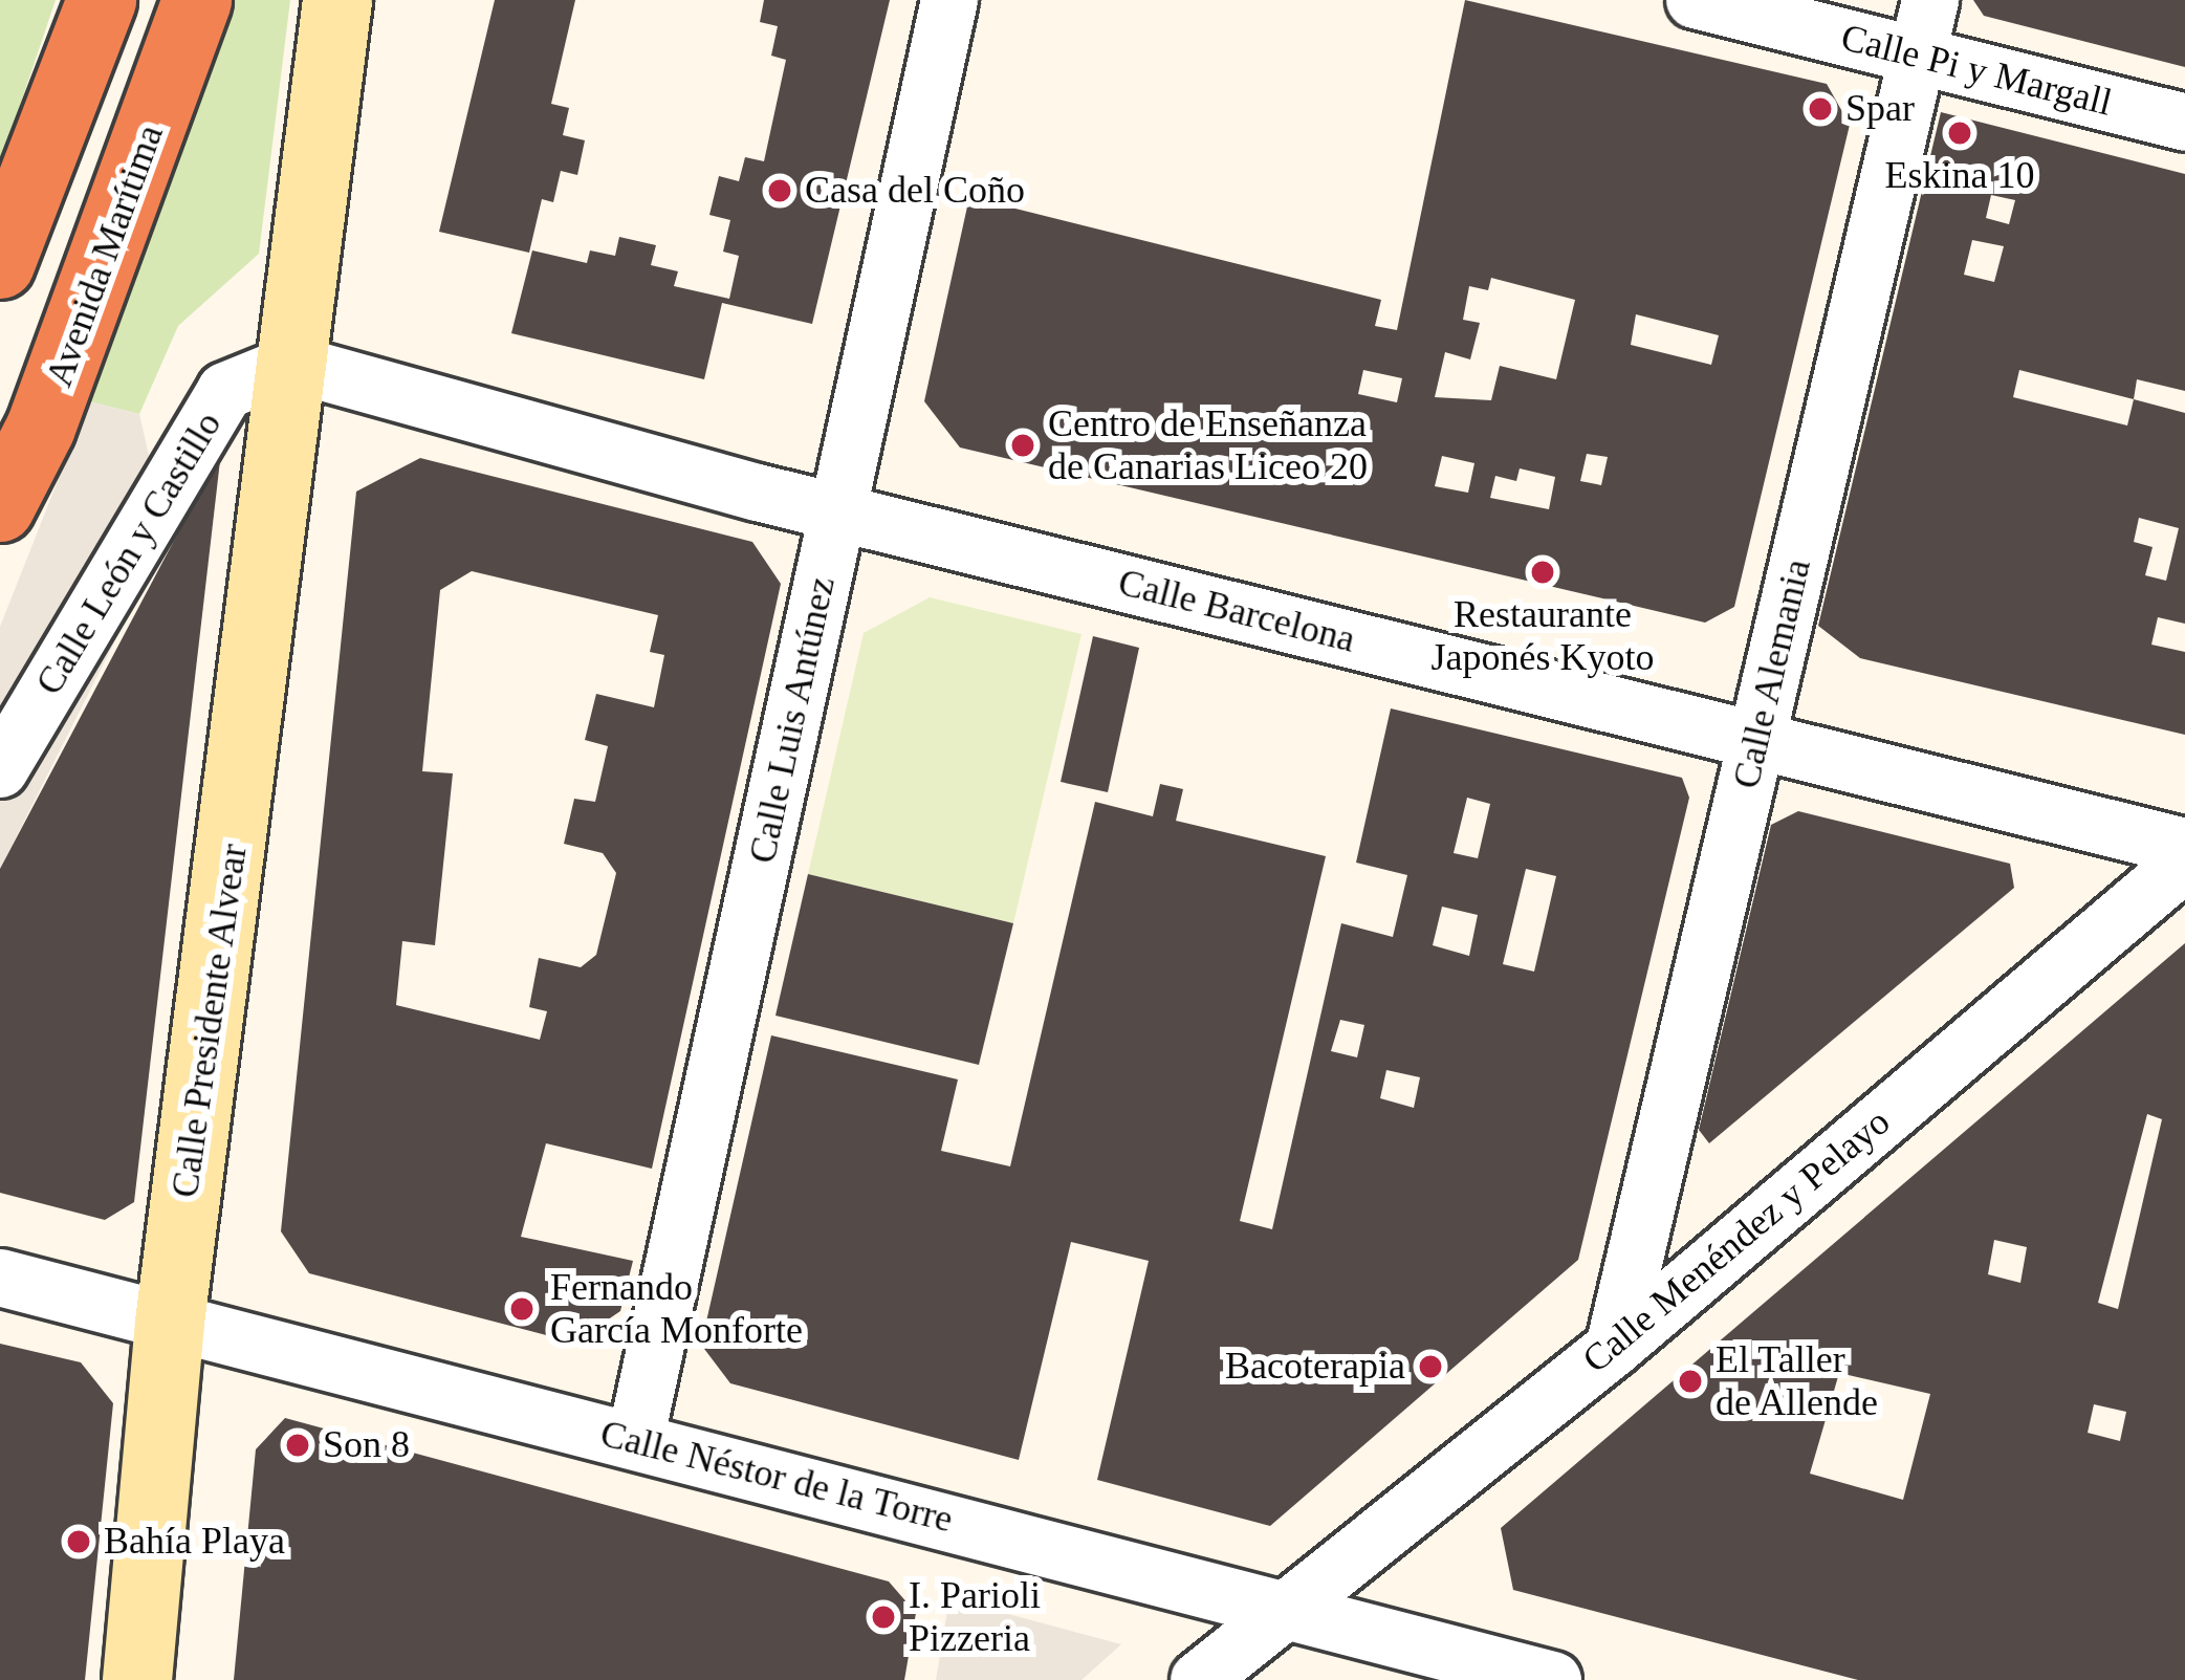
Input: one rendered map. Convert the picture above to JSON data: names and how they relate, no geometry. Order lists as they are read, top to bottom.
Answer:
{
  "streets": {
    "highway": ["Avenida Marítima"],
    "street": [
      "Calle Pi y Margall",
      "Calle León y Castillo",
      "Calle Barcelona",
      "Calle Alemania",
      "Calle Luis Antúnez",
      "Calle Presidente Alvear",
      "Calle Menéndez y Pelayo",
      "Calle Néstor de la Torre"
    ]
  },
  "crossings": [
    ["Calle Pi y Margall", "Calle Alemania"],
    ["Calle León y Castillo", "Calle Barcelona"],
    ["Calle León y Castillo", "Calle Presidente Alvear"],
    ["Calle Barcelona", "Calle Alemania"],
    ["Calle Barcelona", "Calle Luis Antúnez"],
    ["Calle Barcelona", "Calle Presidente Alvear"],
    ["Calle Alemania", "Calle Menéndez y Pelayo"],
    ["Calle Luis Antúnez", "Calle Néstor de la Torre"],
    ["Calle Presidente Alvear", "Calle Néstor de la Torre"],
    ["Calle Menéndez y Pelayo", "Calle Néstor de la Torre"]
  ],
  "places": [
    "Spar",
    "Eskina 10",
    "Casa del Coño",
    "Centro de Enseñanza de Canarias Liceo 20",
    "Restaurante Japonés Kyoto",
    "Fernando García Monforte",
    "Bacoterapia",
    "El Taller de Allende",
    "Son 8",
    "Bahía Playa",
    "I. Parioli Pizzeria"
  ]
}
